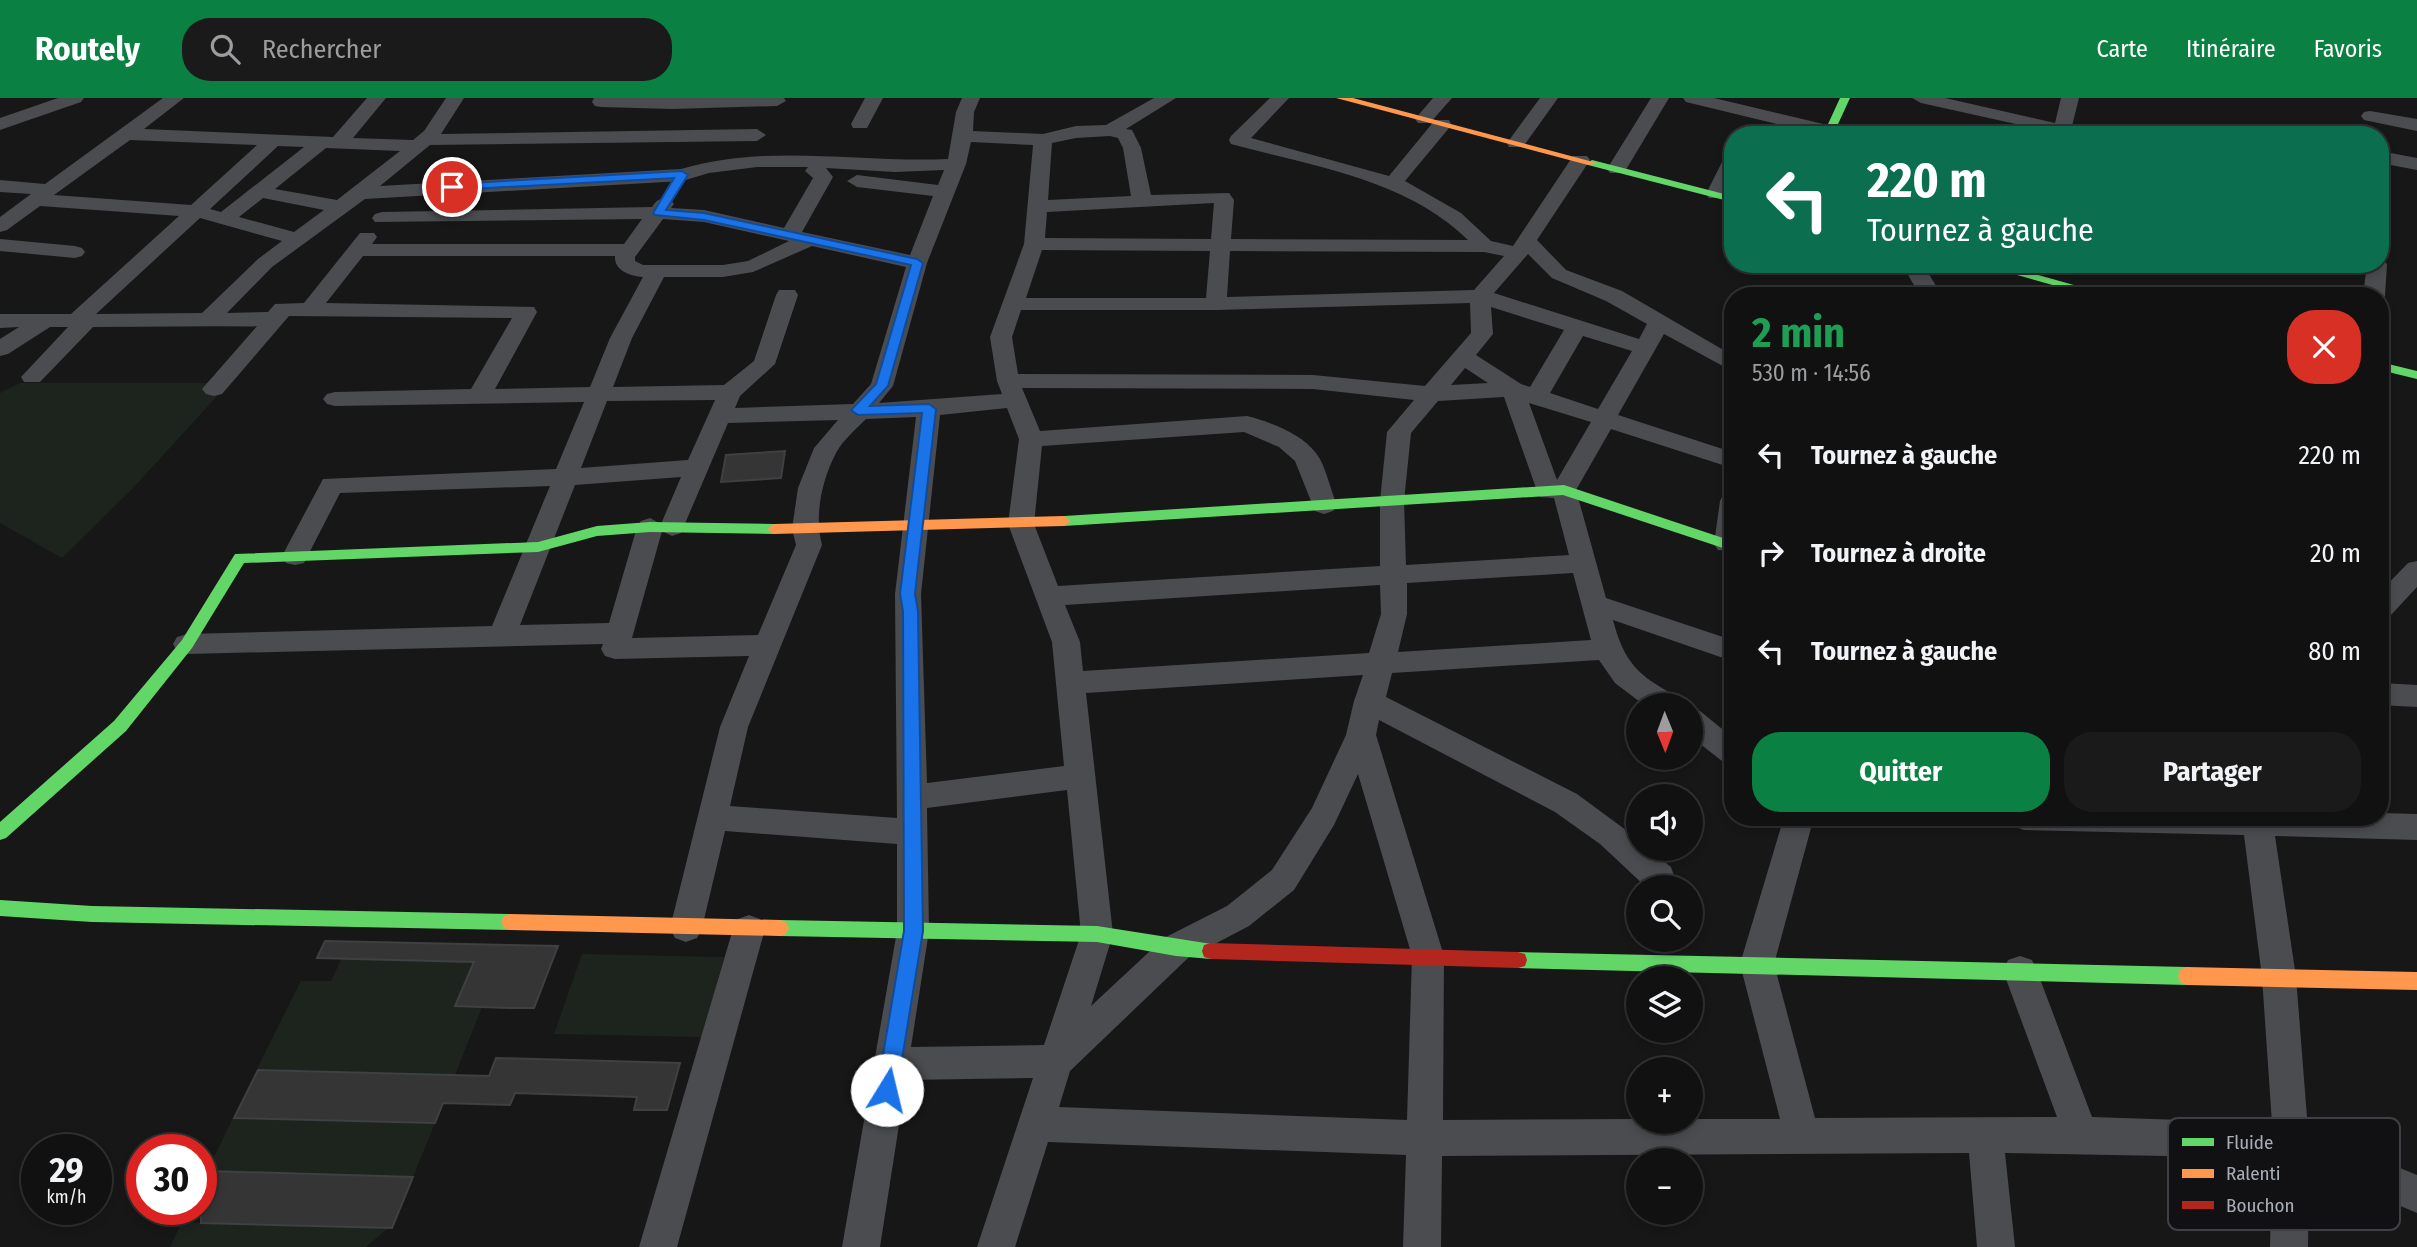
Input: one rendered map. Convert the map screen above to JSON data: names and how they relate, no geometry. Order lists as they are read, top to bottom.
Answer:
{
  "legend": ["Fluide", "Ralenti", "Bouchon"],
  "north": "bottom",
  "page": {
    "header": "Routely",
    "search": "Rechercher",
    "nav": ["Carte", "Itinéraire", "Favoris"],
    "turn": ["220 m", "Tournez à gauche"],
    "heading": ["2 min", "530 m · 14:56"],
    "list": [
      {
        "name": "Tournez à gauche",
        "value": "220 m"
      },
      {
        "name": "Tournez à droite",
        "value": "20 m"
      },
      {
        "name": "Tournez à gauche",
        "value": "80 m"
      }
    ],
    "map_buttons": ["+", "−"],
    "buttons": ["Quitter", "Partager"],
    "speed": "29 km/h",
    "limit": "30"
  }
}
